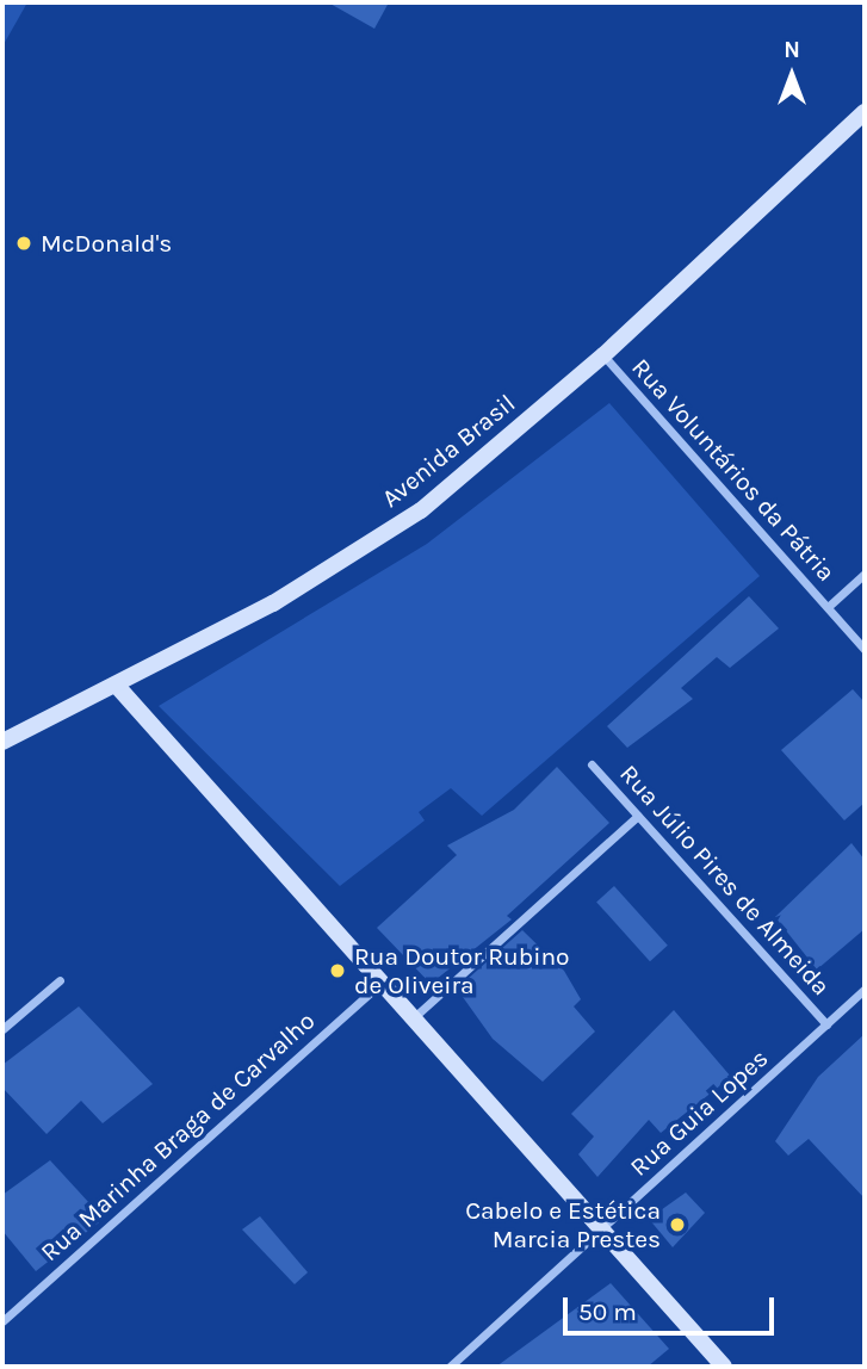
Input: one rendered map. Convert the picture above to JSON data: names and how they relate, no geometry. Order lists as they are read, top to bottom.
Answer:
{
  "streets": {
    "main road": ["Avenida Brasil"],
    "street": [
      "Rua Voluntários da Pátria",
      "Rua Júlio Pires de Almeida",
      "Rua Guia Lopes",
      "Rua Marinha Braga de Carvalho"
    ]
  },
  "crossings": [
    ["Avenida Brasil", "Rua Voluntários da Pátria"],
    ["Rua Júlio Pires de Almeida", "Rua Guia Lopes"]
  ],
  "places": ["McDonald's", "Rua Doutor Rubino de Oliveira", "Cabelo e Estética Marcia Prestes"],
  "scale_bar": "50 m",
  "north": "top"
}
